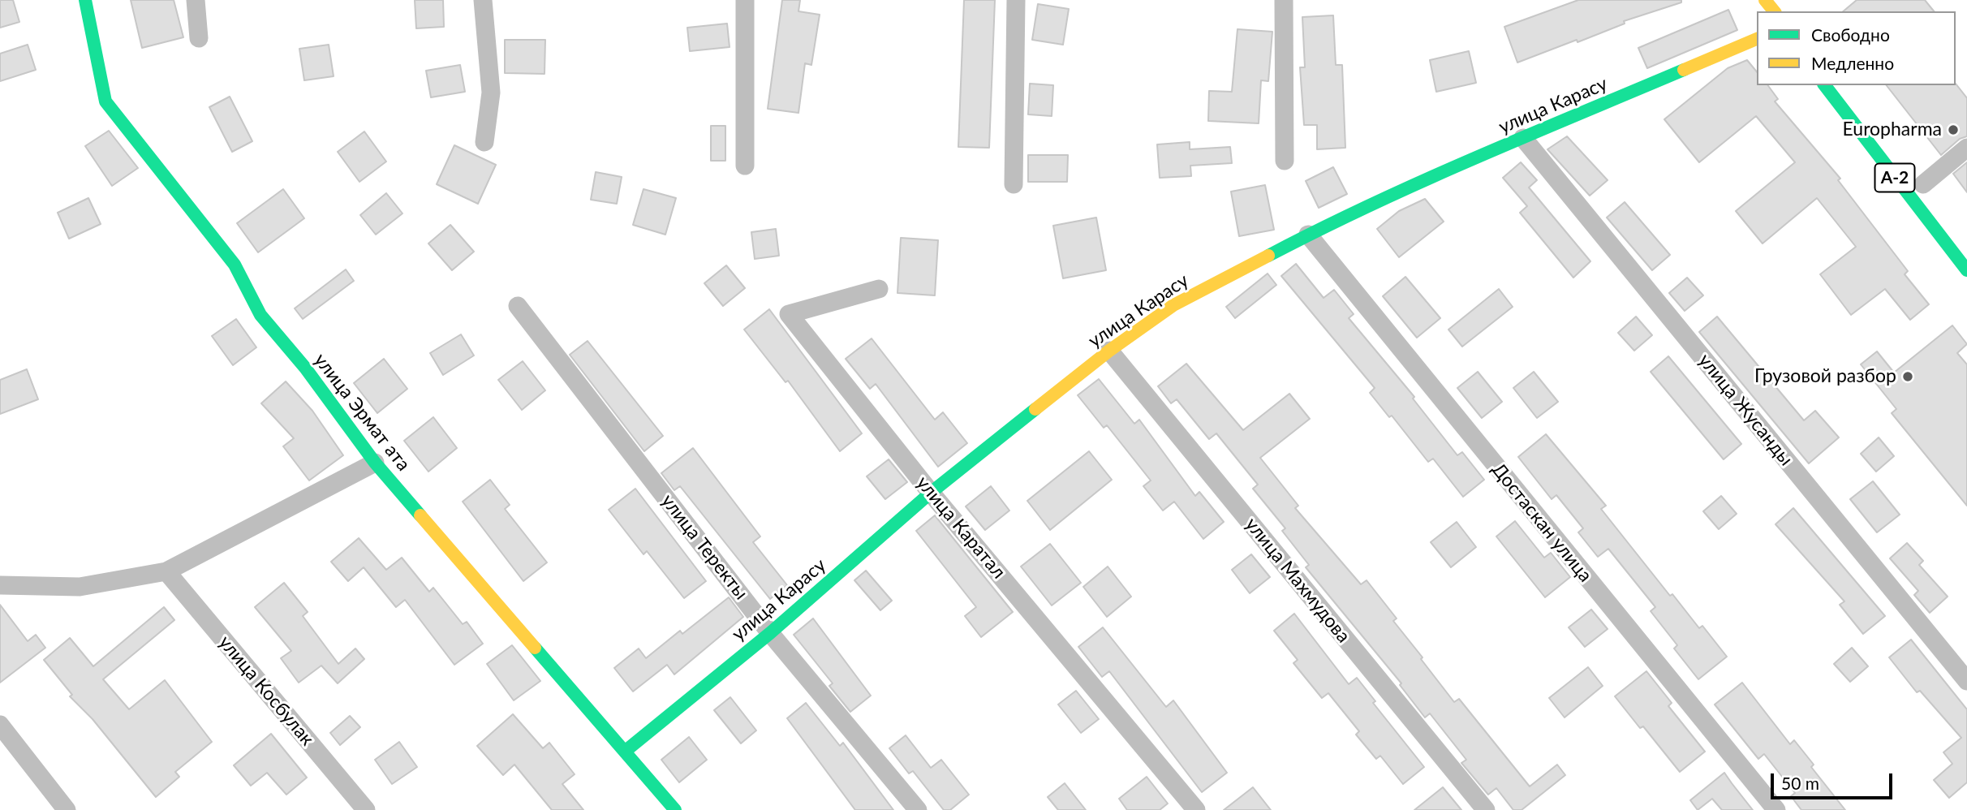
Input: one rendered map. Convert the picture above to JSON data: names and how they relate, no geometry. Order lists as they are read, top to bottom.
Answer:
{
  "streets": {
    "main road": ["улица Карасу", "A-2", "улица Эрмат ата"],
    "street": [
      "улица Жусанды",
      "Достаскан улица",
      "улица Каратал",
      "улица Теректы",
      "улица Махмудова",
      "улица Косбулак"
    ]
  },
  "crossings": [
    ["улица Карасу", "улица Жусанды"],
    ["улица Карасу", "улица Эрмат ата"],
    ["улица Карасу", "Достаскан улица"],
    ["улица Карасу", "улица Каратал"],
    ["улица Карасу", "улица Теректы"],
    ["улица Карасу", "улица Махмудова"]
  ],
  "places": ["Europharma", "Грузовой разбор"],
  "legend": ["Свободно", "Медленно"],
  "scale_bar": "50 m"
}
